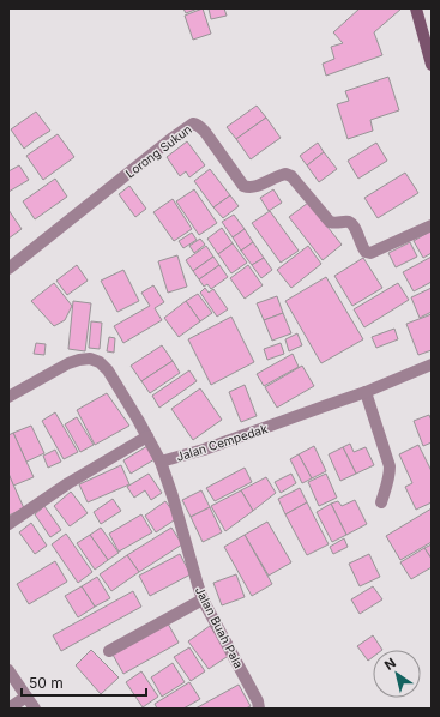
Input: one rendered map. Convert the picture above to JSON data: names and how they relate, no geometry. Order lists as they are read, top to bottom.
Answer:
{
  "streets": {
    "street": ["Lorong Sukun", "Jalan Cempedak", "Jalan Buah Pala"]
  },
  "crossings": [
    ["Jalan Cempedak", "Jalan Buah Pala"]
  ],
  "scale_bar": "50 m",
  "north": "top left"
}
